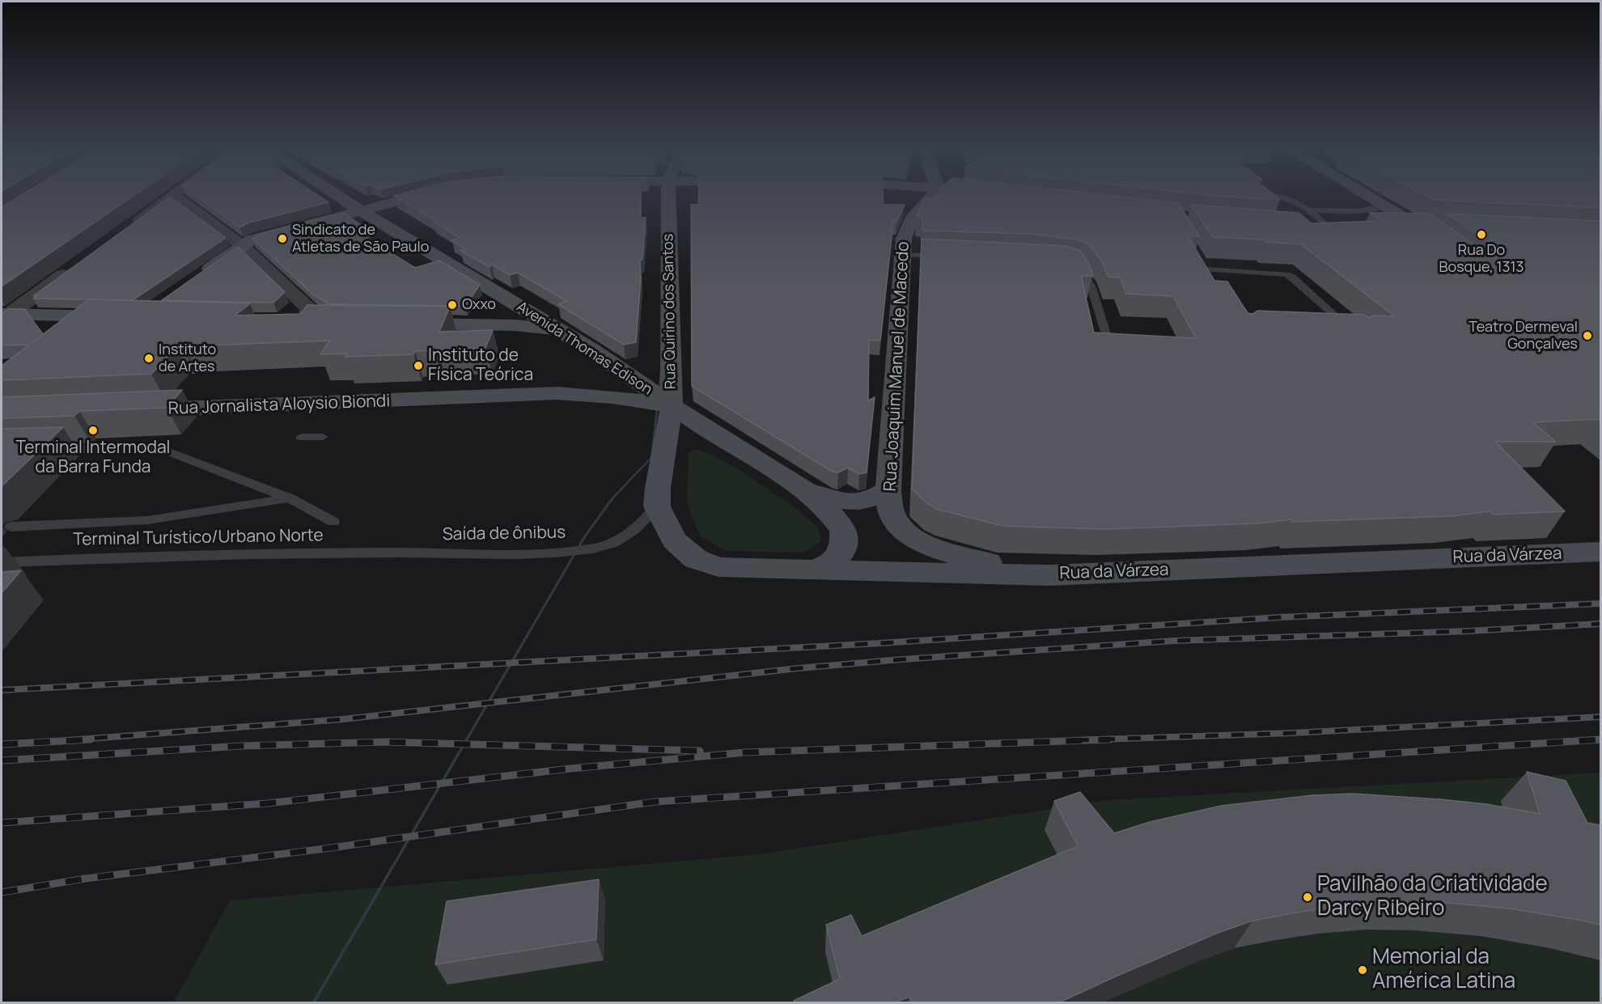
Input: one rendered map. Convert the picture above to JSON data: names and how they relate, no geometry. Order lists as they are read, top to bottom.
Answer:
{
  "streets": {
    "street": [
      "Rua Quirino dos Santos",
      "Avenida Thomas Edison",
      "Rua Joaquim Manuel de Macedo",
      "Rua Jornalista Aloysio Biondi",
      "Rua da Várzea"
    ],
    "lane": ["Saída de ônibus", "Terminal Turístico/Urbano Norte"]
  },
  "crossings": [
    ["Rua Quirino dos Santos", "Avenida Thomas Edison"],
    ["Rua Quirino dos Santos", "Rua Jornalista Aloysio Biondi"],
    ["Rua Quirino dos Santos", "Saída de ônibus"],
    ["Rua Quirino dos Santos", "Rua da Várzea"],
    ["Avenida Thomas Edison", "Rua Joaquim Manuel de Macedo"],
    ["Avenida Thomas Edison", "Rua Jornalista Aloysio Biondi"],
    ["Avenida Thomas Edison", "Rua da Várzea"],
    ["Rua Joaquim Manuel de Macedo", "Rua da Várzea"],
    ["Saída de ônibus", "Terminal Turístico/Urbano Norte"],
    ["Saída de ônibus", "Rua da Várzea"]
  ],
  "places": [
    "Rua Do Bosque, 1313",
    "Sindicato de Atletas de São Paulo",
    "Oxxo",
    "Teatro Dermeval Gonçalves",
    "Instituto de Artes",
    "Instituto de Física Teórica",
    "Terminal Intermodal da Barra Funda",
    "Pavilhão da Criatividade Darcy Ribeiro",
    "Memorial da América Latina"
  ]
}
